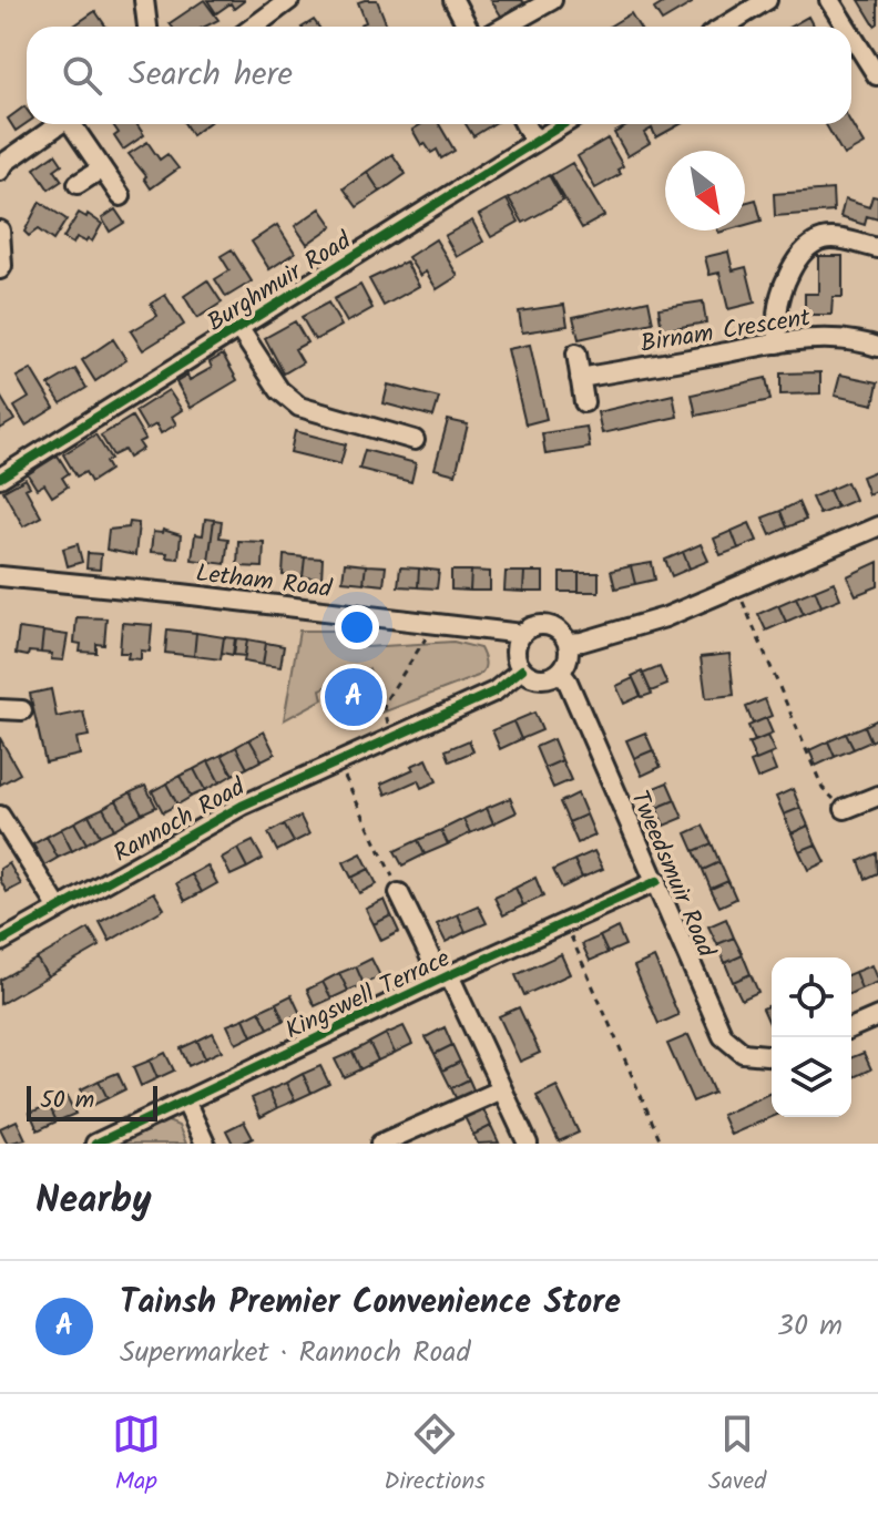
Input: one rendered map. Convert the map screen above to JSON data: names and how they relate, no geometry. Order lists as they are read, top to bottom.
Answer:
{
  "streets": {
    "street": [
      "Burghmuir Road",
      "Birnam Crescent",
      "Letham Road",
      "Rannoch Road",
      "Tweedsmuir Road",
      "Kingswell Terrace"
    ]
  },
  "crossings": [
    ["Letham Road", "Rannoch Road"],
    ["Letham Road", "Tweedsmuir Road"],
    ["Rannoch Road", "Tweedsmuir Road"],
    ["Tweedsmuir Road", "Kingswell Terrace"]
  ],
  "scale_bar": "50 m",
  "north": "bottom right",
  "page": {
    "search": "Search here",
    "pins": "A",
    "scale": "50 m",
    "heading": "Nearby",
    "list": [
      {
        "mark": "A",
        "name": "Tainsh Premier Convenience Store",
        "note": "Supermarket · Rannoch Road",
        "value": "30 m"
      }
    ],
    "nav": ["Map", "Directions", "Saved"]
  }
}
